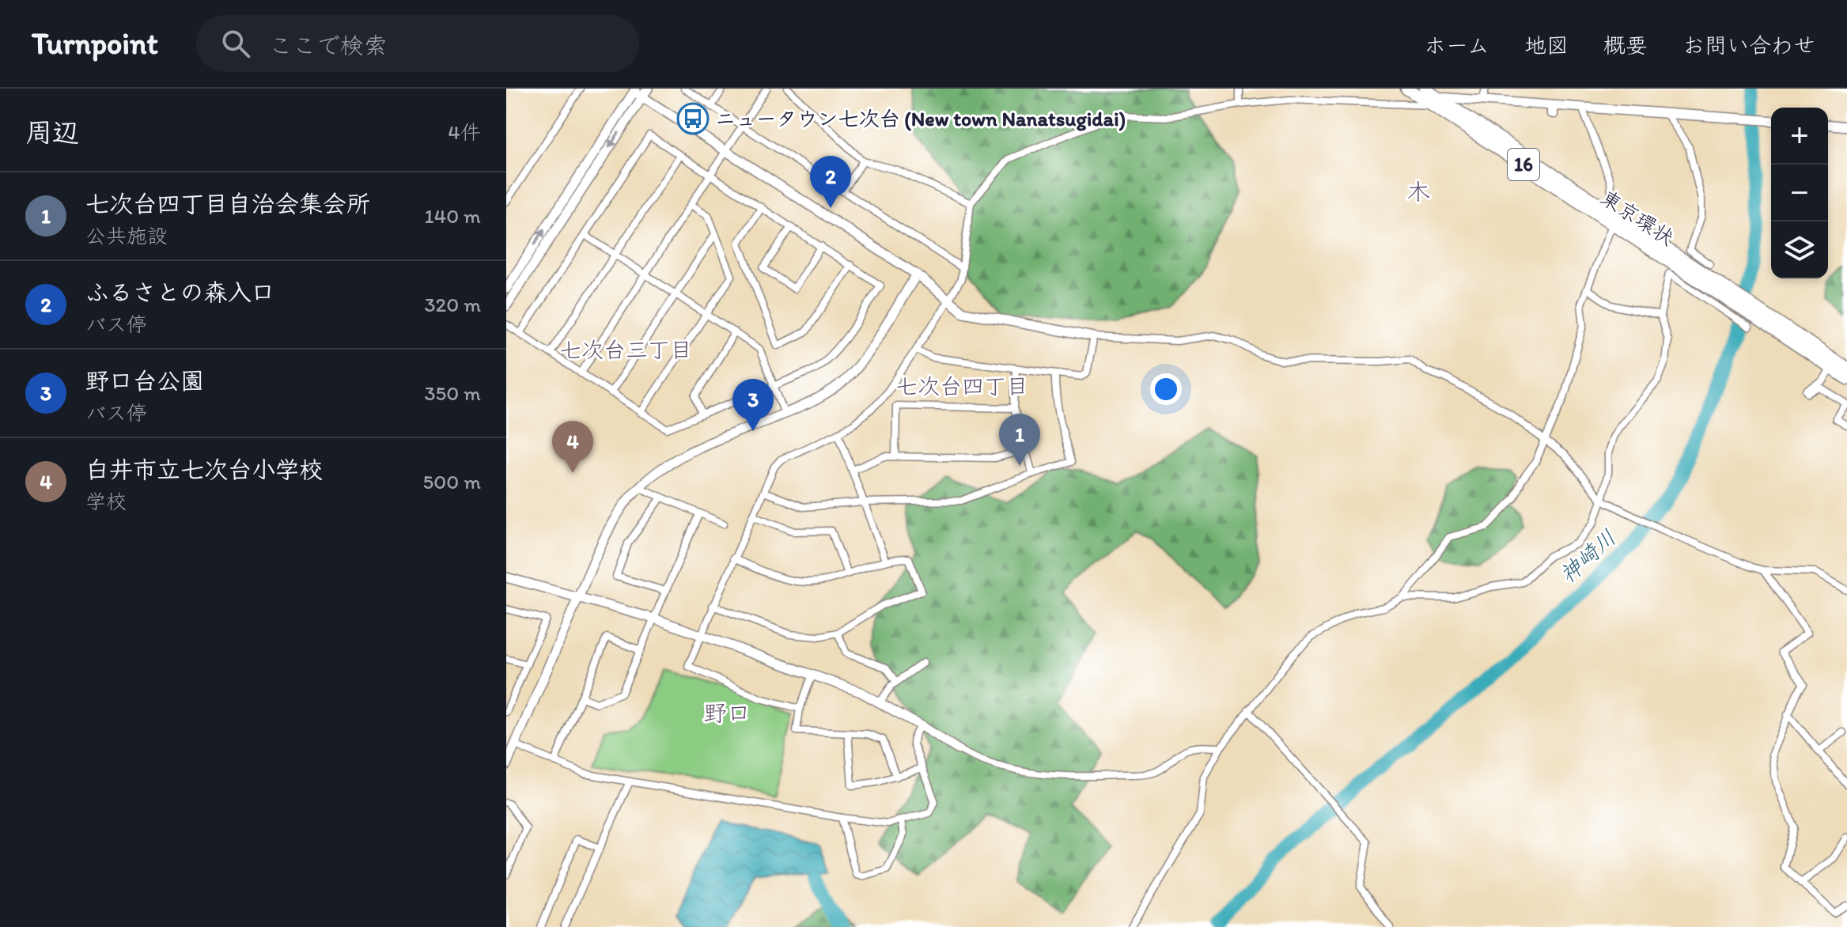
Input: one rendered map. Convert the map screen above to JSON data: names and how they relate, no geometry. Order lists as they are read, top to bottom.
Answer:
{
  "streets": {
    "highway": ["16", "東京環状"]
  },
  "districts": [
    "木",
    "七次台三丁目",
    "七次台四丁目",
    "野口"
  ],
  "water": ["神崎川"],
  "places": {
    "bus stop": ["ニュータウン七次台 (New town Nanatsugidai)"]
  },
  "page": {
    "header": "Turnpoint",
    "search": "ここで検索",
    "nav": [
      "ホーム",
      "地図",
      "概要",
      "お問い合わせ"
    ],
    "heading": ["周辺", "4件"],
    "map_buttons": ["+", "−"],
    "pins": [
      "2",
      "3",
      "1",
      "4"
    ],
    "list": [
      {
        "mark": "1",
        "name": "七次台四丁目自治会集会所",
        "note": "公共施設",
        "value": "140 m"
      },
      {
        "mark": "2",
        "name": "ふるさとの森入口",
        "note": "バス停",
        "value": "320 m"
      },
      {
        "mark": "3",
        "name": "野口台公園",
        "note": "バス停",
        "value": "350 m"
      },
      {
        "mark": "4",
        "name": "白井市立七次台小学校",
        "note": "学校",
        "value": "500 m"
      }
    ]
  }
}
